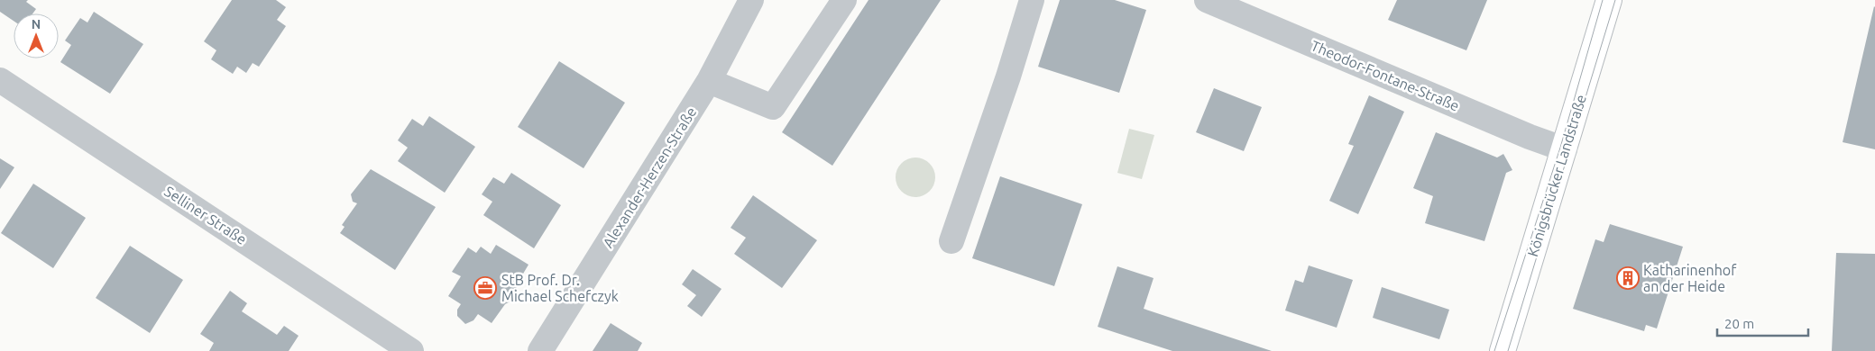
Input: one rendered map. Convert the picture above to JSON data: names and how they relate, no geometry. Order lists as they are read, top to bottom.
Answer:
{
  "streets": {
    "main road": ["Königsbrücker Landstraße"],
    "street": ["Theodor-Fontane-Straße", "Alexander-Herzen-Straße", "Selliner Straße"]
  },
  "crossings": [
    ["Theodor-Fontane-Straße", "Königsbrücker Landstraße"]
  ],
  "places": {
    "building": ["Katharinenhof an der Heide"],
    "office": ["StB Prof. Dr. Michael Schefczyk"]
  },
  "scale_bar": "20 m",
  "north": "top"
}
